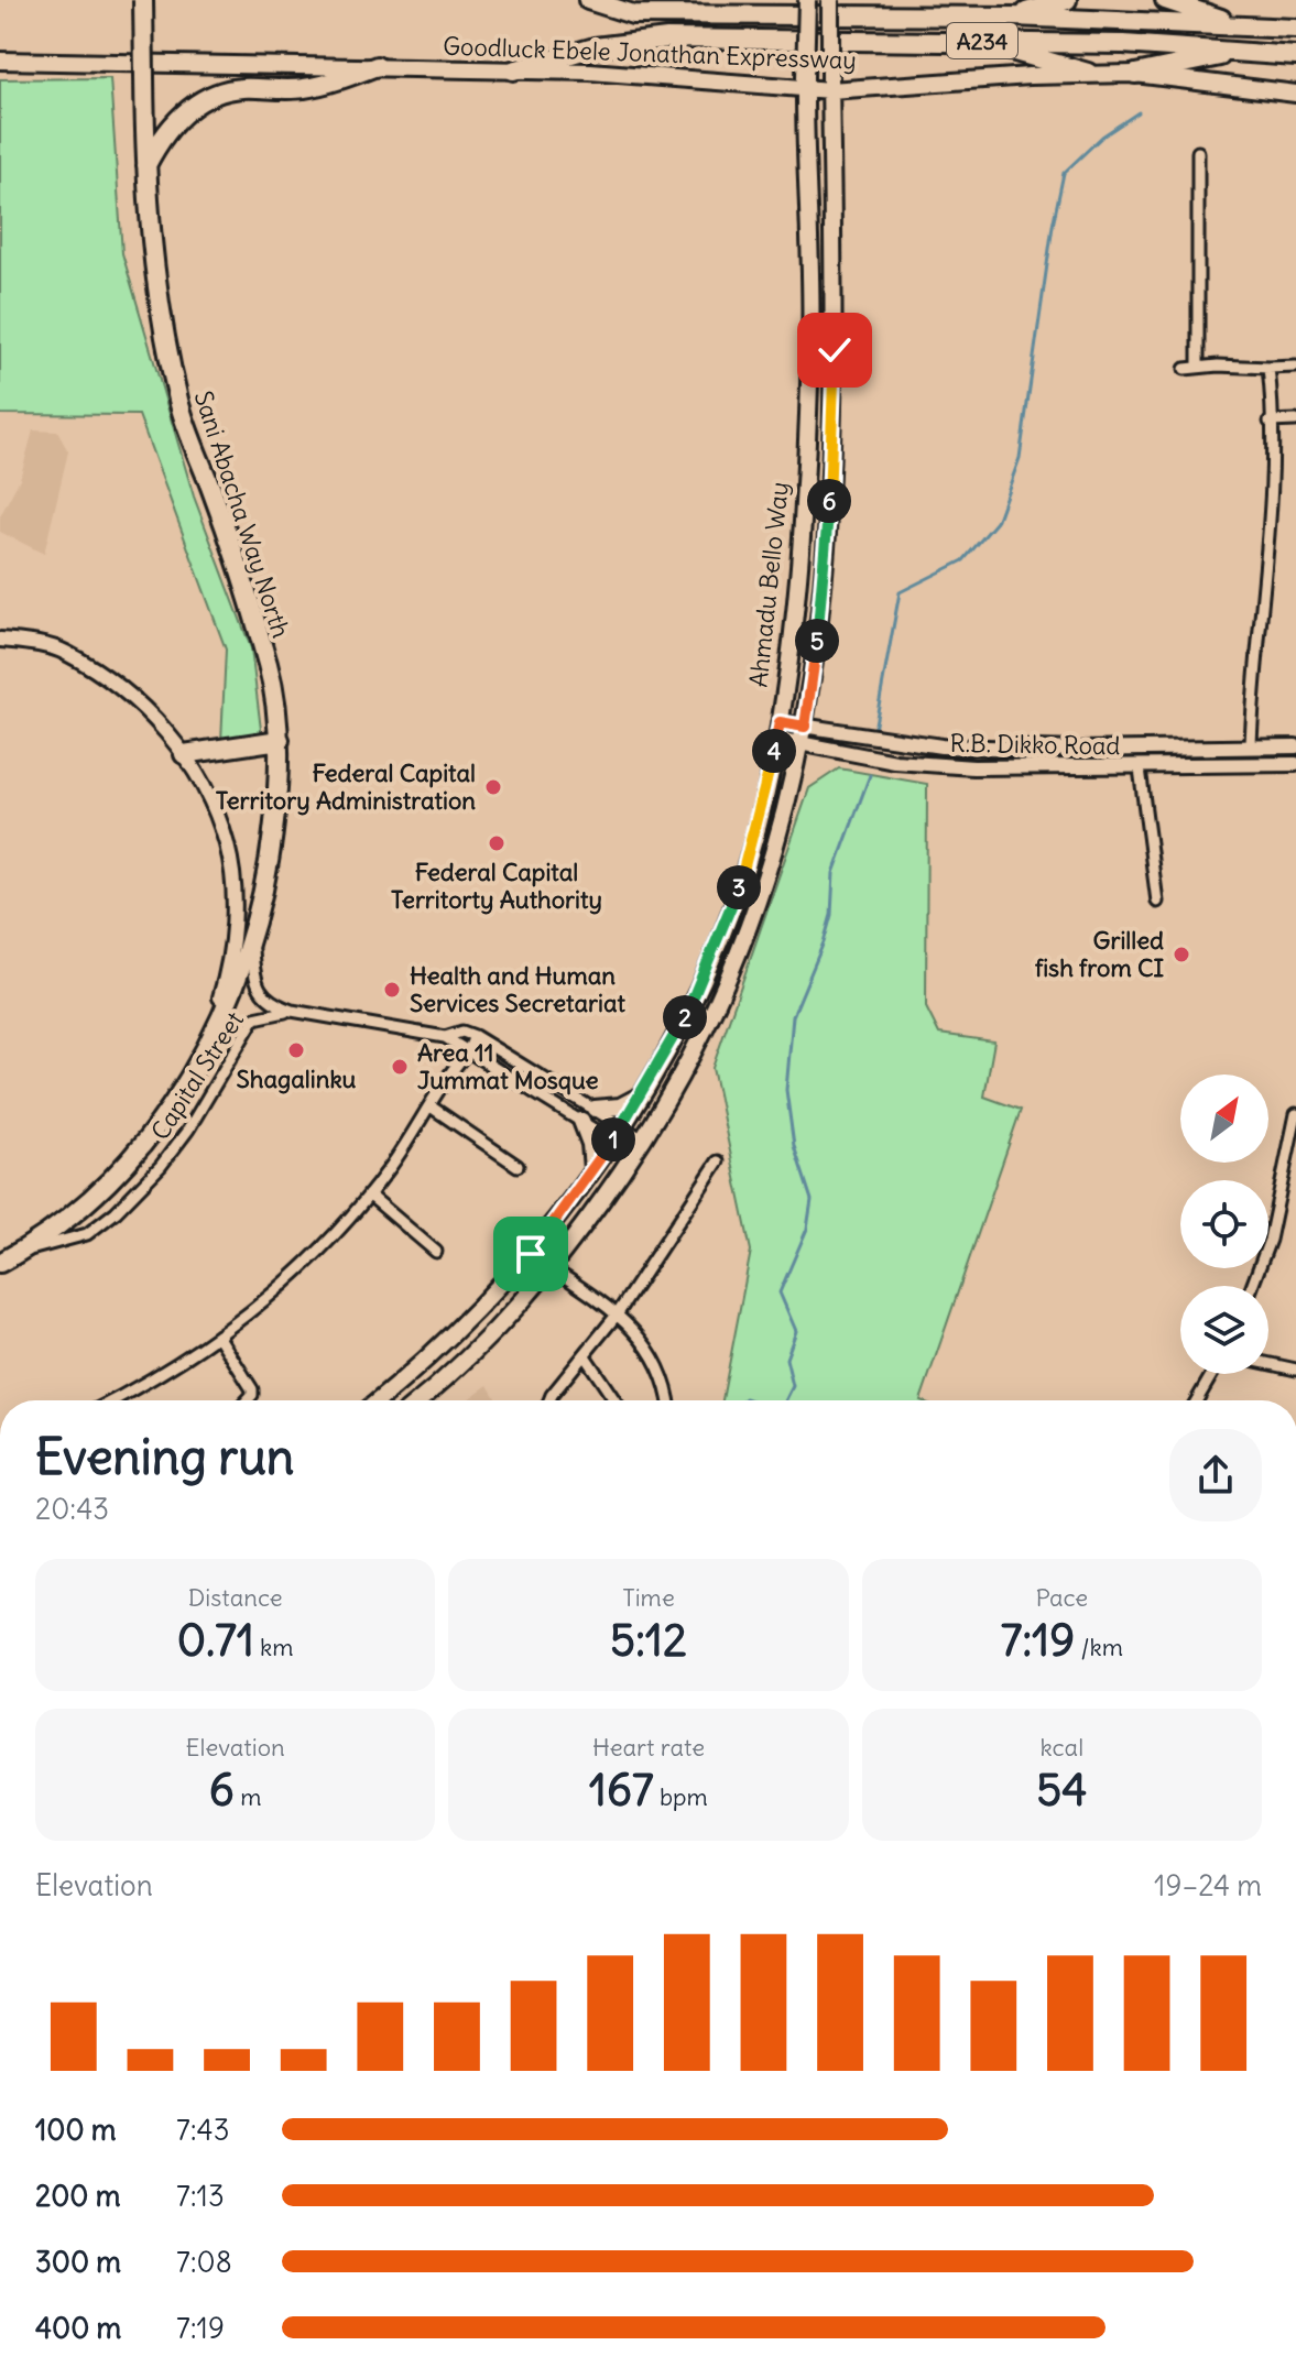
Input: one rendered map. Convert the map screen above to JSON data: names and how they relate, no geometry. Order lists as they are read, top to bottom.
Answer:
{
  "streets": {
    "highway": ["A234", "Goodluck Ebele Jonathan Expressway", "Sani Abacha Way North"],
    "main road": ["Ahmadu Bello Way"],
    "street": ["R.B. Dikko Road", "Capital Street"]
  },
  "crossings": [
    ["Goodluck Ebele Jonathan Expressway", "Ahmadu Bello Way"],
    ["Sani Abacha Way North", "Capital Street"],
    ["Ahmadu Bello Way", "R.B. Dikko Road"],
    ["Ahmadu Bello Way", "Capital Street"]
  ],
  "places": [
    "Federal Capital Territory Administration",
    "Federal Capital Territorty Authority",
    "Grilled fish from CI",
    "Health and Human Services Secretariat",
    "Shagalinku",
    "Area 11 Jummat Mosque"
  ],
  "north": "top right",
  "page": {
    "pins": [
      "6",
      "5",
      "4",
      "3",
      "2",
      "1"
    ],
    "heading": ["Evening run", "20:43"],
    "stats": [
      ["Distance", "0.71 km"],
      ["Time", "5:12"],
      ["Pace", "7:19 /km"],
      ["Elevation", "6 m"],
      ["Heart rate", "167 bpm"],
      ["kcal", "54"]
    ],
    "chart": ["Elevation", "19–24 m"],
    "list": [
      {
        "name": "100 m",
        "note": "7:43"
      },
      {
        "name": "200 m",
        "note": "7:13"
      },
      {
        "name": "300 m",
        "note": "7:08"
      },
      {
        "name": "400 m",
        "note": "7:19"
      }
    ]
  }
}
